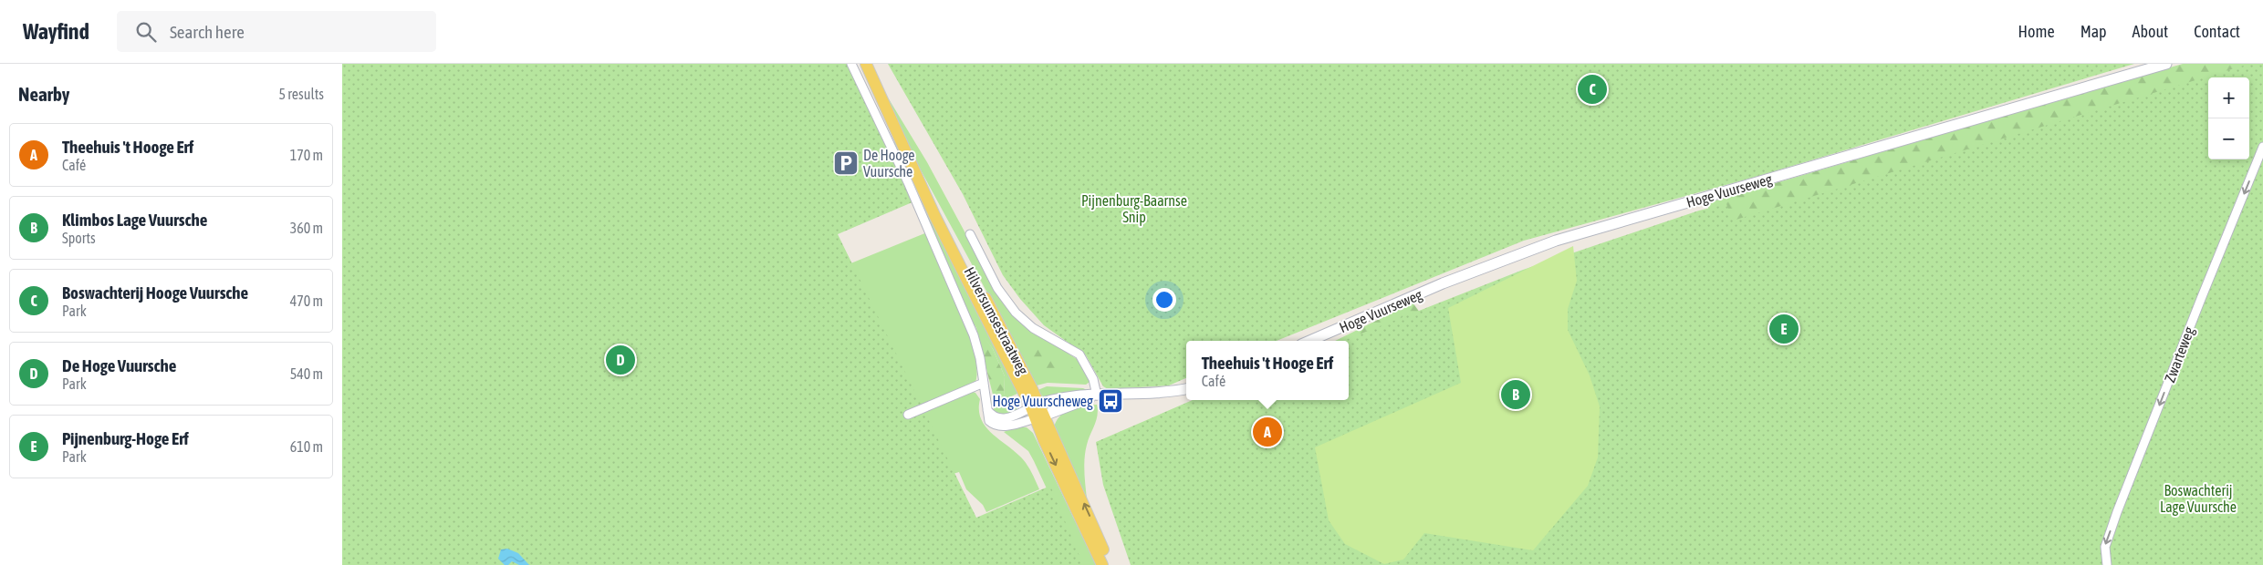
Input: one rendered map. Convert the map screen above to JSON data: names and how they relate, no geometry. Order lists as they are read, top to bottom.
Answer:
{
  "streets": {
    "main road": ["Hilversumsestraatweg"],
    "street": ["Hoge Vuurseweg", "Zwarteweg"]
  },
  "one_way": ["Zwarteweg"],
  "parks": ["Pijnenburg-Baarnse Snip", "Boswachterij Lage Vuursche"],
  "places": {
    "parking": ["De Hooge Vuursche"],
    "bus stop": ["Hoge Vuurscheweg"]
  },
  "page": {
    "header": "Wayfind",
    "search": "Search here",
    "nav": [
      "Home",
      "Map",
      "About",
      "Contact"
    ],
    "heading": ["Nearby", "5 results"],
    "pins": [
      "C",
      "E",
      "D",
      "B",
      "A"
    ],
    "map_buttons": ["+", "−"],
    "list": [
      {
        "mark": "A",
        "name": "Theehuis 't Hooge Erf",
        "note": "Café",
        "value": "170 m"
      },
      {
        "mark": "B",
        "name": "Klimbos Lage Vuursche",
        "note": "Sports",
        "value": "360 m"
      },
      {
        "mark": "C",
        "name": "Boswachterij Hooge Vuursche",
        "note": "Park",
        "value": "470 m"
      },
      {
        "mark": "D",
        "name": "De Hoge Vuursche",
        "note": "Park",
        "value": "540 m"
      },
      {
        "mark": "E",
        "name": "Pijnenburg-Hoge Erf",
        "note": "Park",
        "value": "610 m"
      }
    ],
    "popup": ["Theehuis 't Hooge Erf", "Café"]
  }
}
